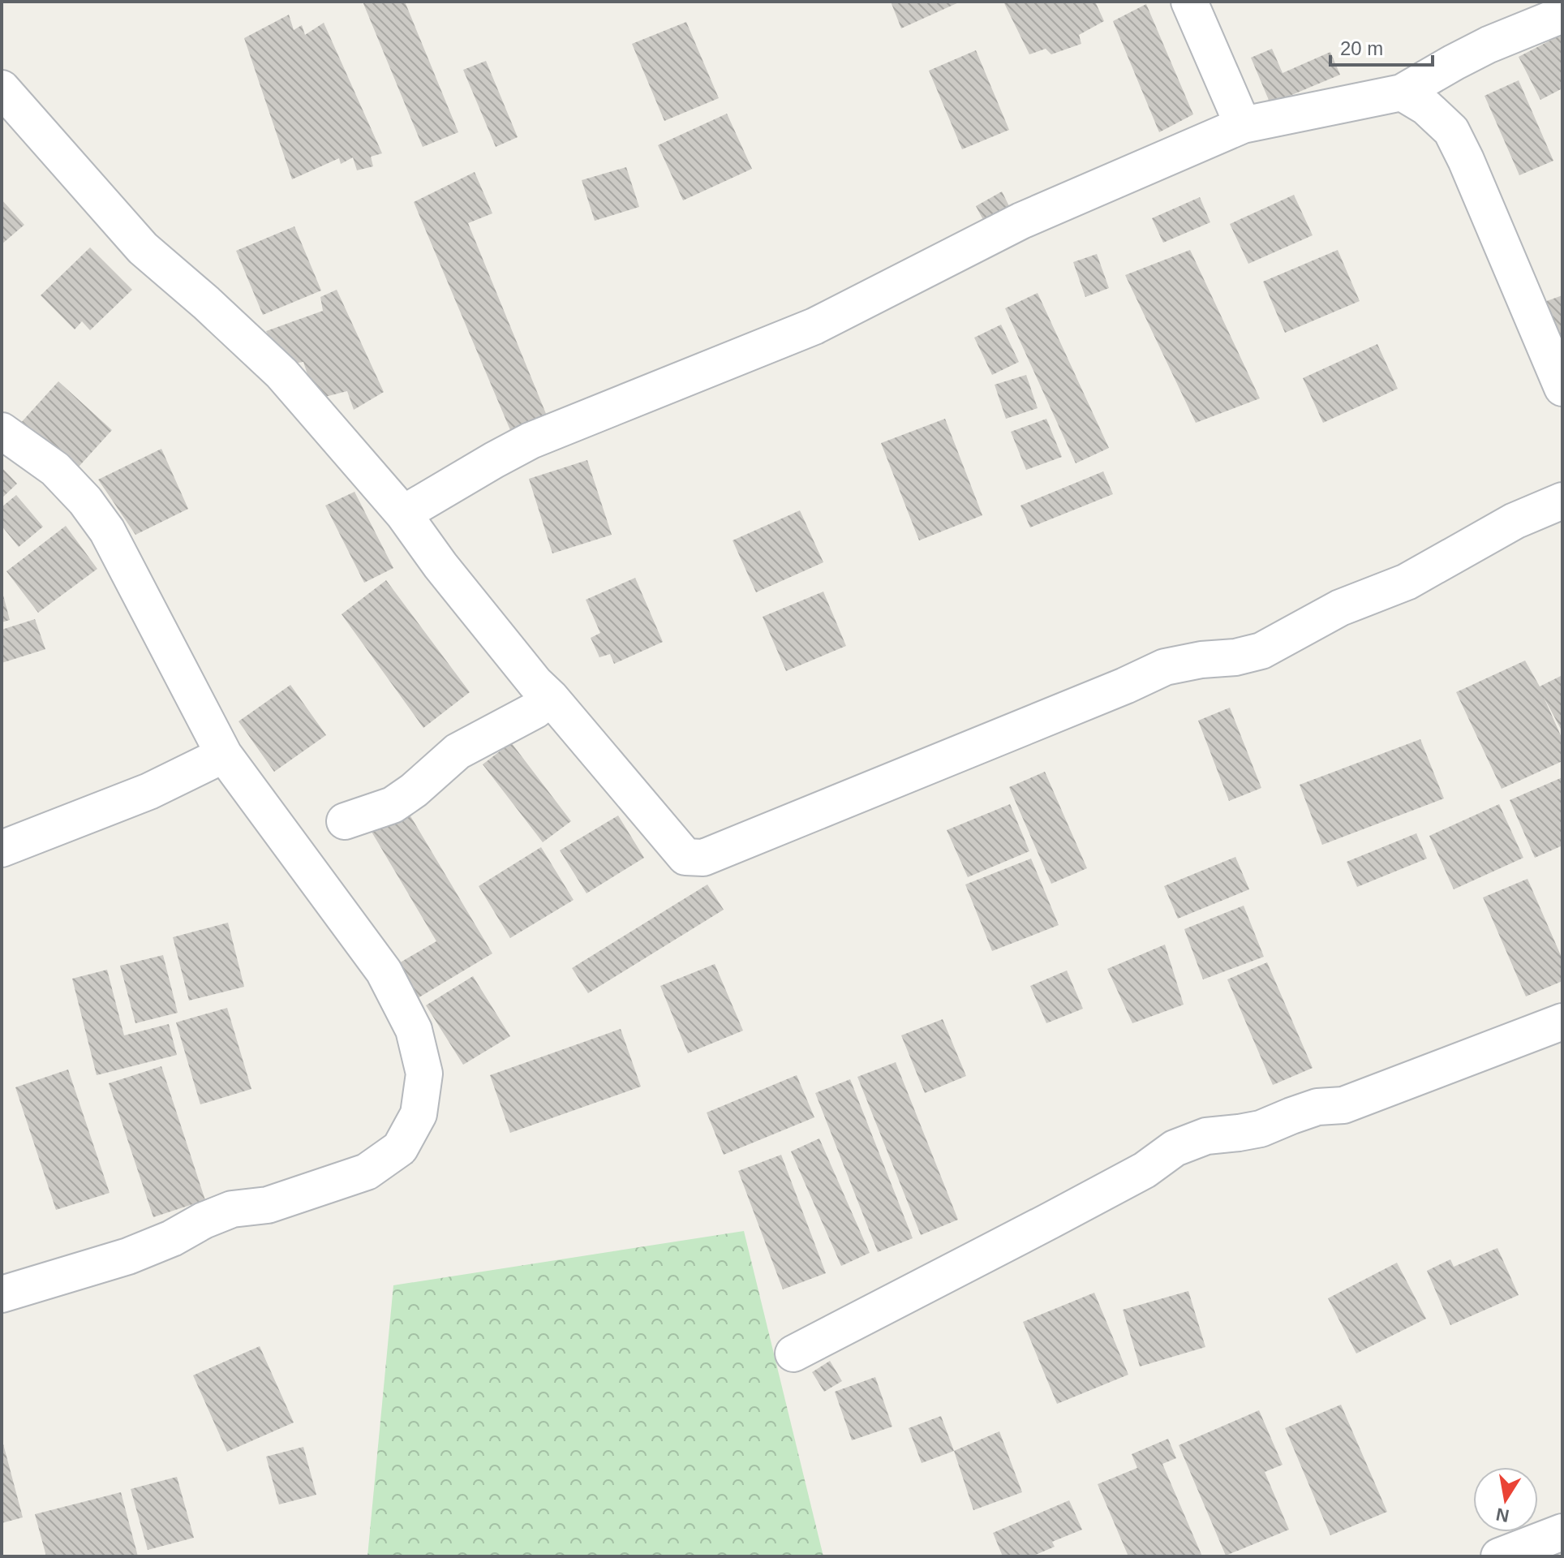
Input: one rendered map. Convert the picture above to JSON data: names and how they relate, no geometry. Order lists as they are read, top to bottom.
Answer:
{
  "scale_bar": "20 m",
  "north": "bottom"
}
